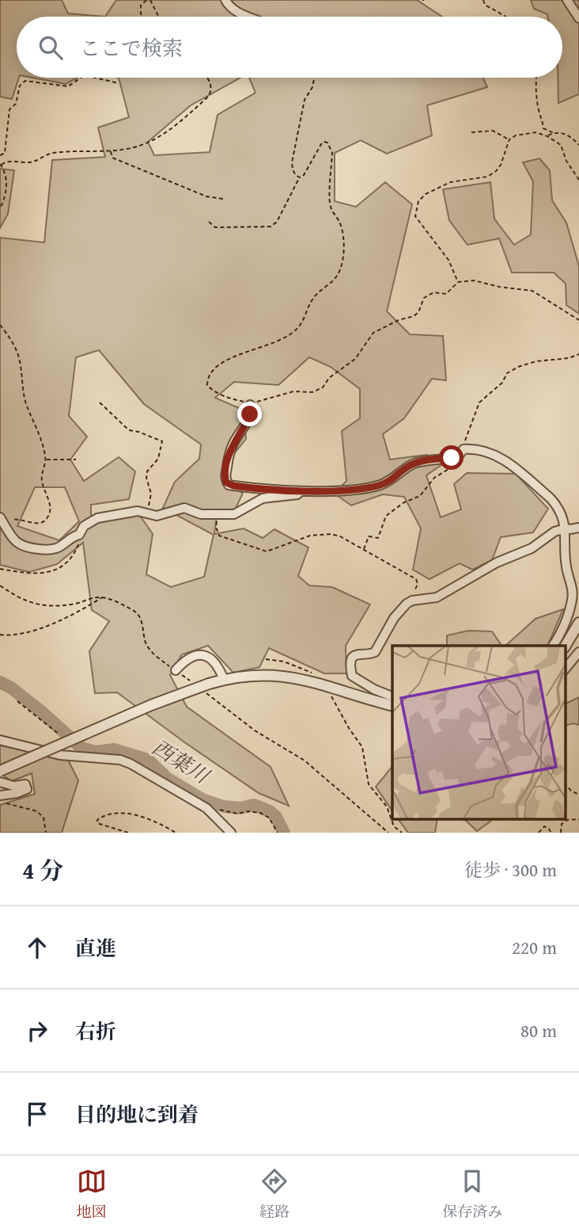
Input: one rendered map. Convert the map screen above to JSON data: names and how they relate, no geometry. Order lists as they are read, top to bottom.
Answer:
{
  "water": ["西葉川"],
  "page": {
    "search": "ここで検索",
    "heading": ["4 分", "徒歩 · 300 m"],
    "list": [
      ["直進", "220 m"],
      ["右折", "80 m"],
      "目的地に到着"
    ],
    "nav": ["地図", "経路", "保存済み"]
  }
}
